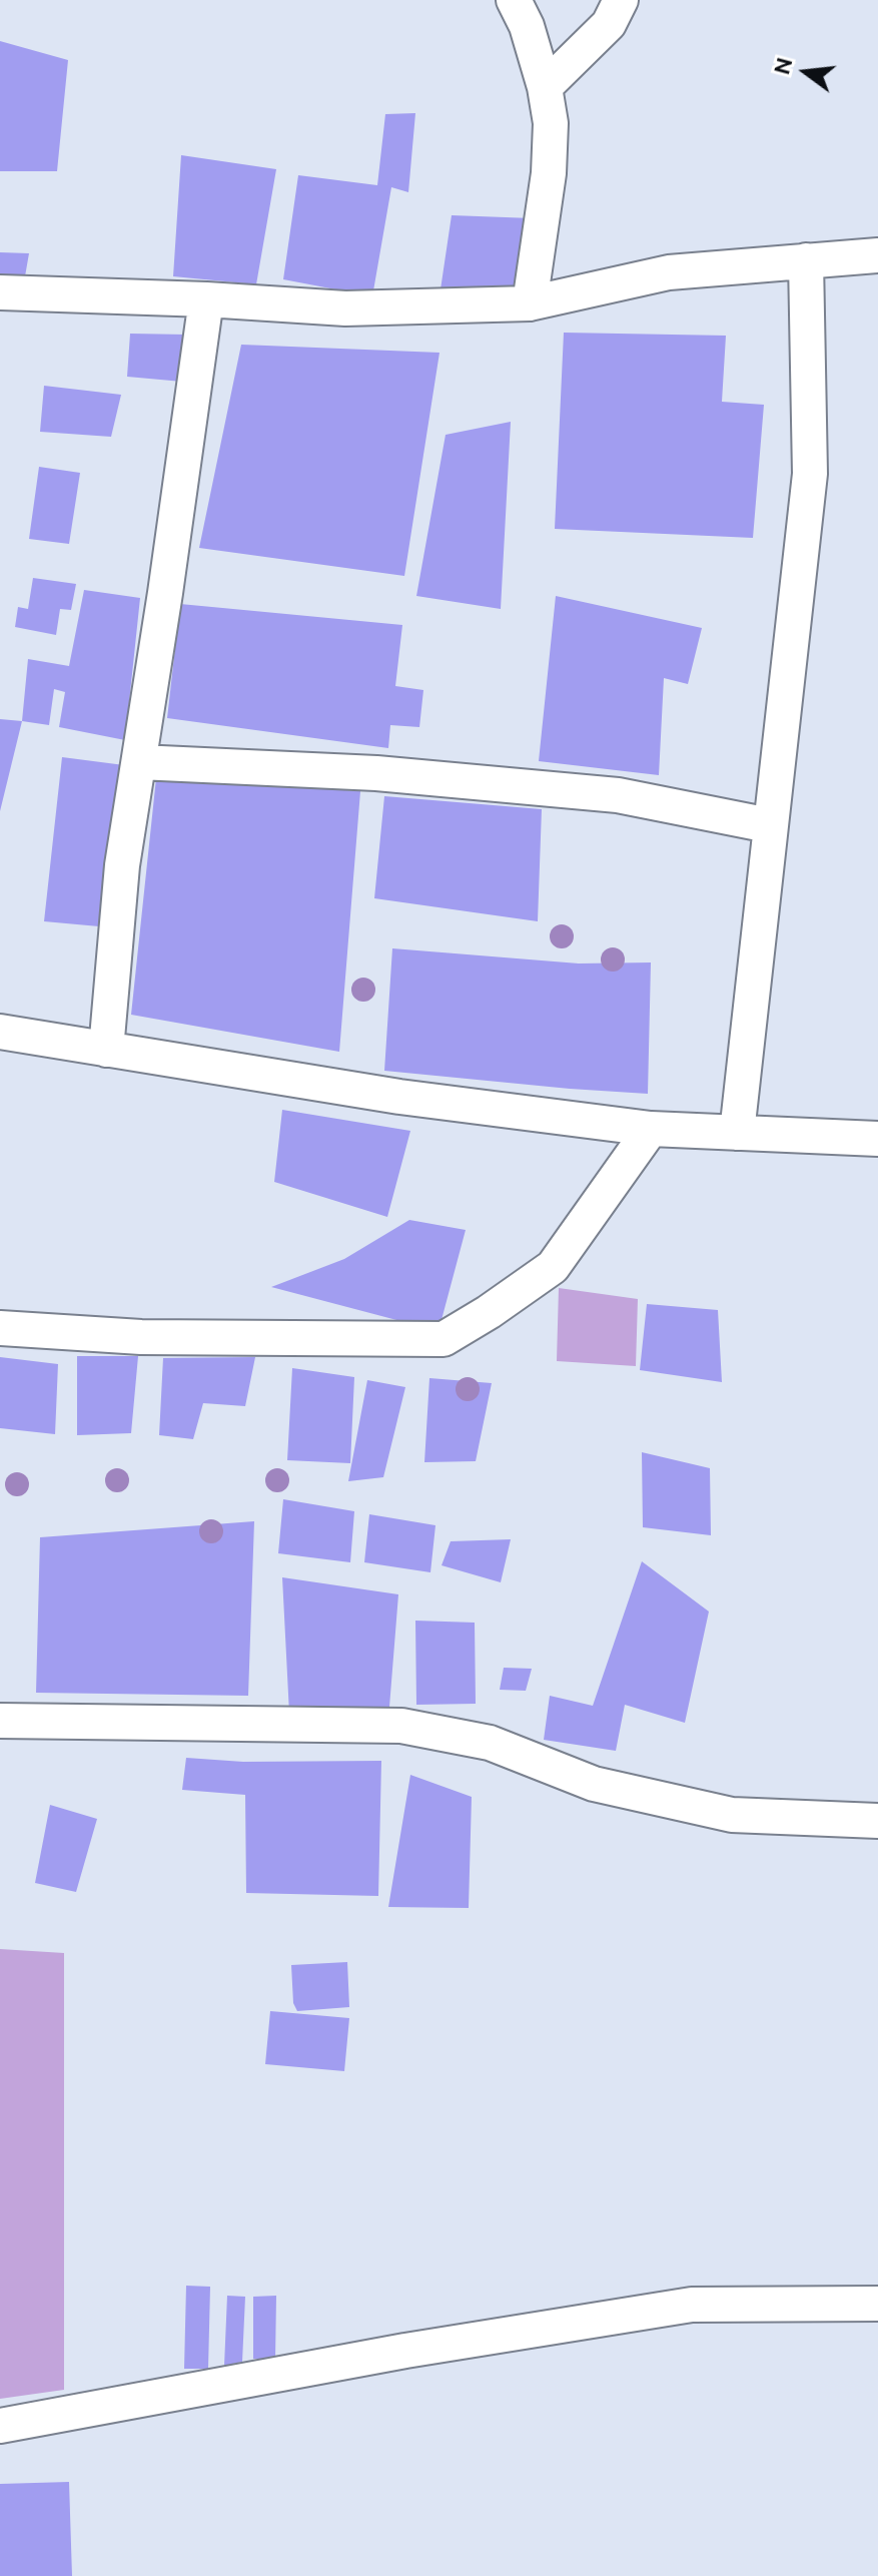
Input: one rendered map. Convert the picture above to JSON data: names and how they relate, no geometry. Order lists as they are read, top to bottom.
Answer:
{
  "north": "left"
}
